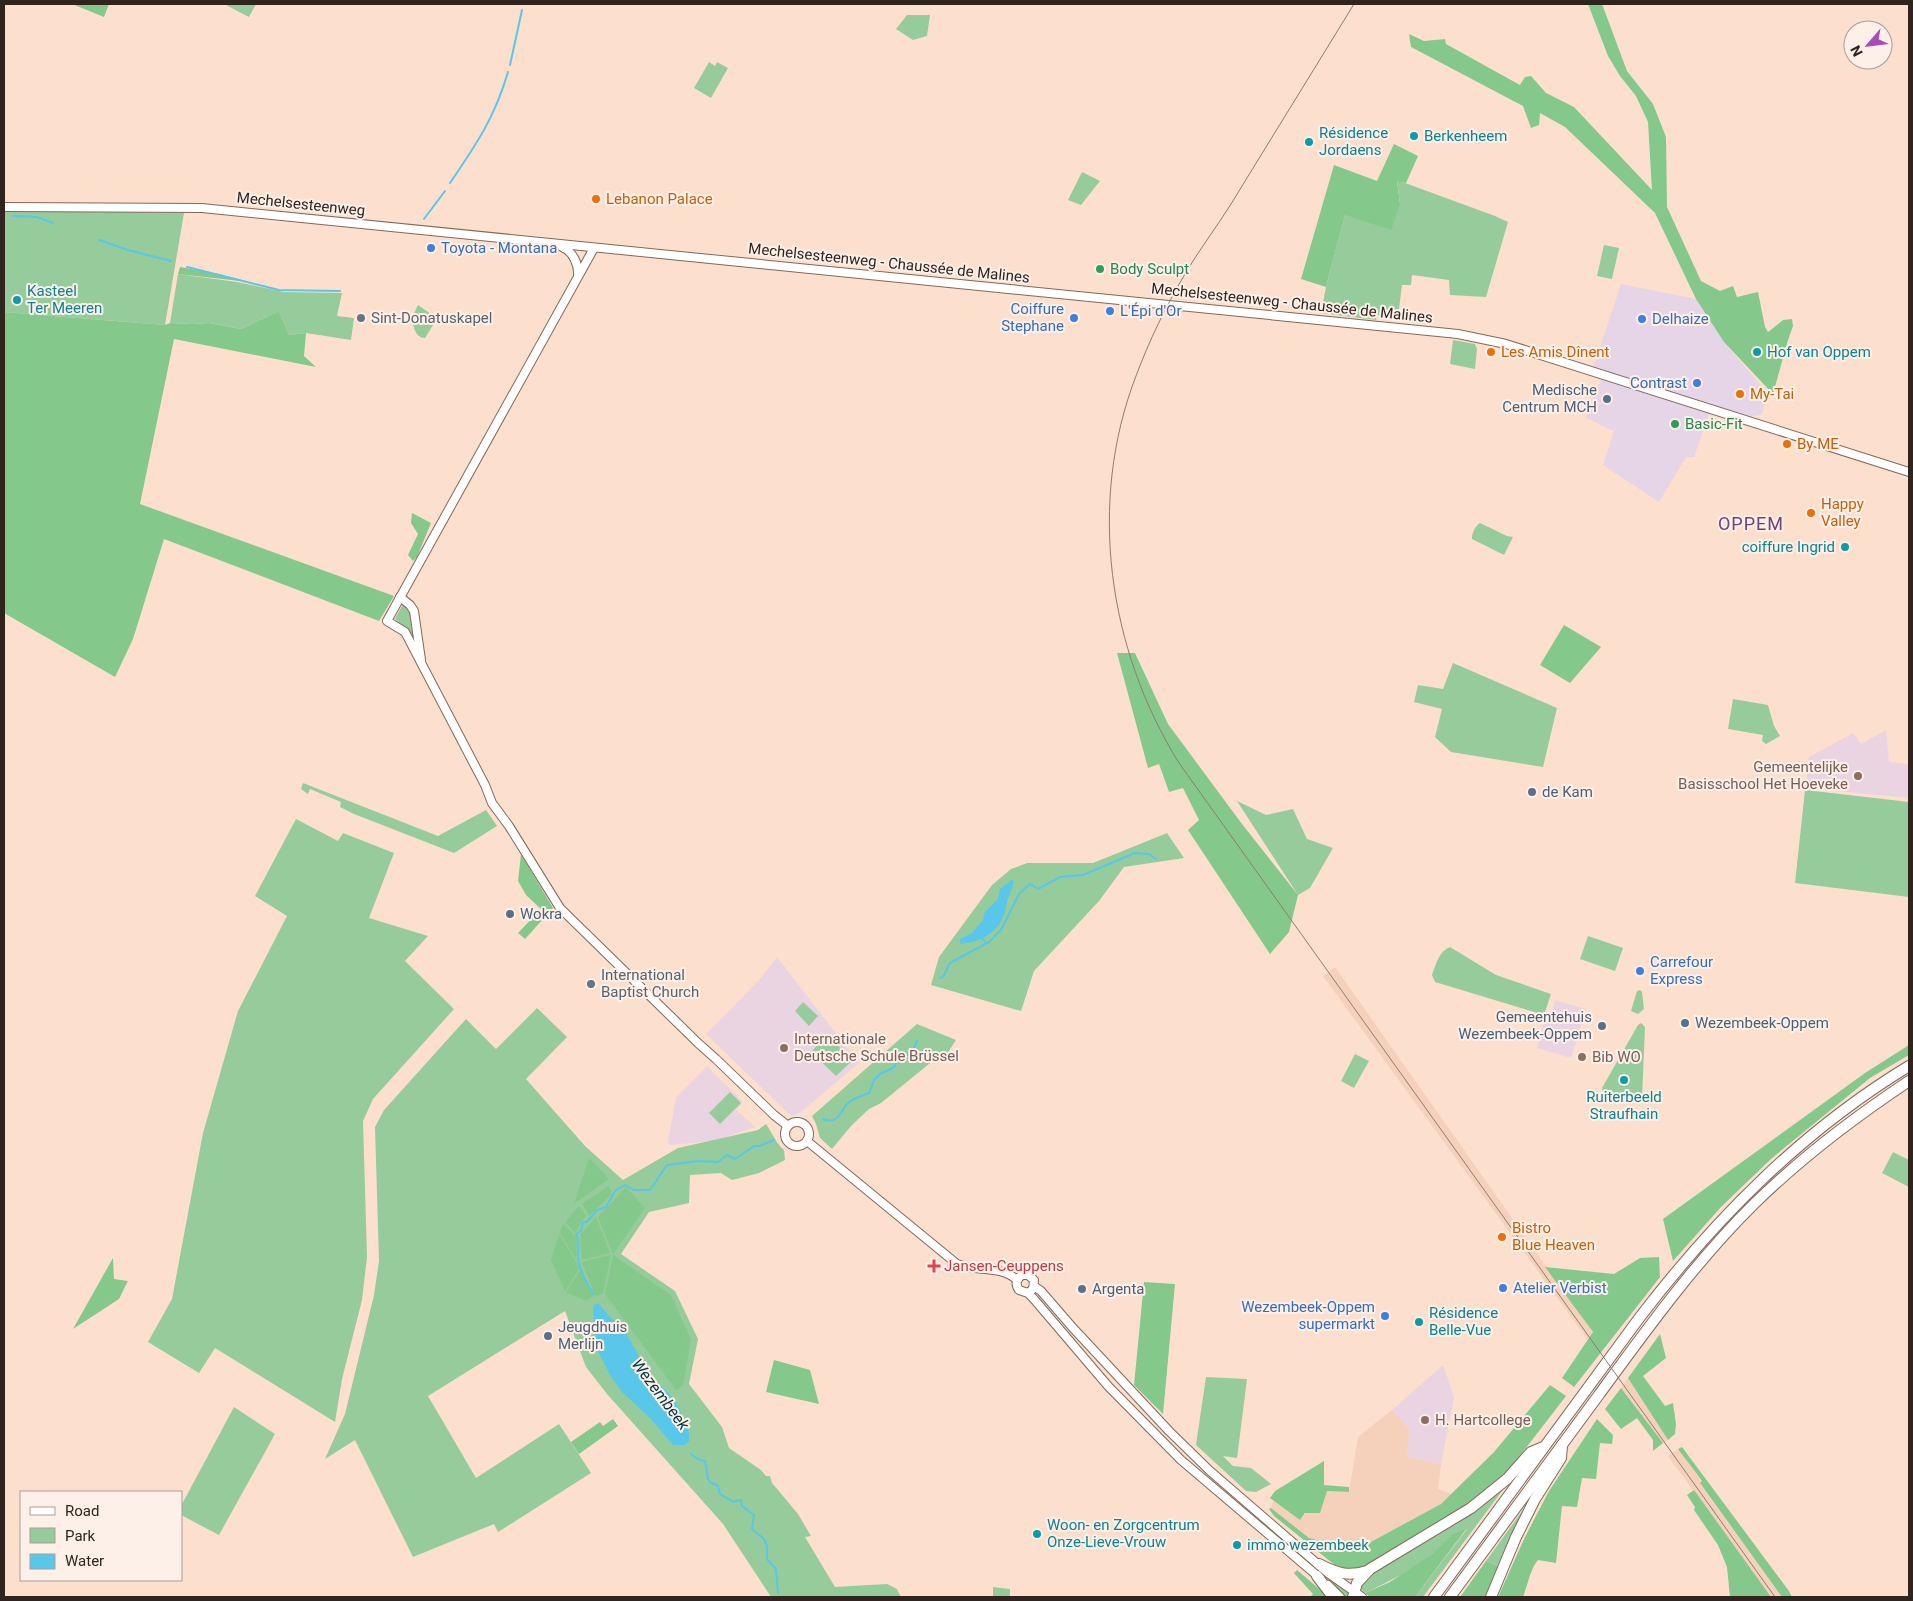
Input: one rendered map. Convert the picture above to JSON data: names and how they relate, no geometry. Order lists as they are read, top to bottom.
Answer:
{
  "streets": {
    "main road": ["Mechelsesteenweg", "Mechelsesteenweg - Chaussée de Malines"]
  },
  "crossings": [
    ["Mechelsesteenweg", "Mechelsesteenweg - Chaussée de Malines"]
  ],
  "districts": ["OPPEM"],
  "water": ["Wezembeek"],
  "places": {
    "other": [
      "Berkenheem",
      "Résidence Jordaens",
      "Lebanon Palace",
      "Toyota - Montana",
      "Body Sculpt",
      "Kasteel Ter Meeren",
      "L'Épi d'Or",
      "Sint-Donatuskapel",
      "Coiffure Stephane",
      "Delhaize",
      "Les Amis Dînent",
      "Hof van Oppem",
      "Contrast",
      "My-Tai",
      "Medische Centrum MCH",
      "Basic-Fit",
      "By ME",
      "Happy Valley",
      "coiffure Ingrid",
      "Gemeentelijke Basisschool Het Hoeveke",
      "de Kam",
      "Wokra",
      "Carrefour Express",
      "International Baptist Church",
      "Wezembeek-Oppem",
      "Gemeentehuis Wezembeek-Oppem",
      "Internationale Deutsche Schule Brüssel",
      "Bib WO",
      "Ruiterbeeld Straufhain",
      "Bistro Blue Heaven",
      "Atelier Verbist",
      "Argenta",
      "Wezembeek-Oppem supermarkt",
      "Résidence Belle-Vue",
      "Jeugdhuis Merlijn",
      "H. Hartcollege",
      "Woon- en Zorgcentrum Onze-Lieve-Vrouw",
      "immo wezembeek"
    ],
    "health": ["Jansen-Ceuppens"]
  },
  "legend": ["Road", "Park", "Water"],
  "north": "bottom left"
}
